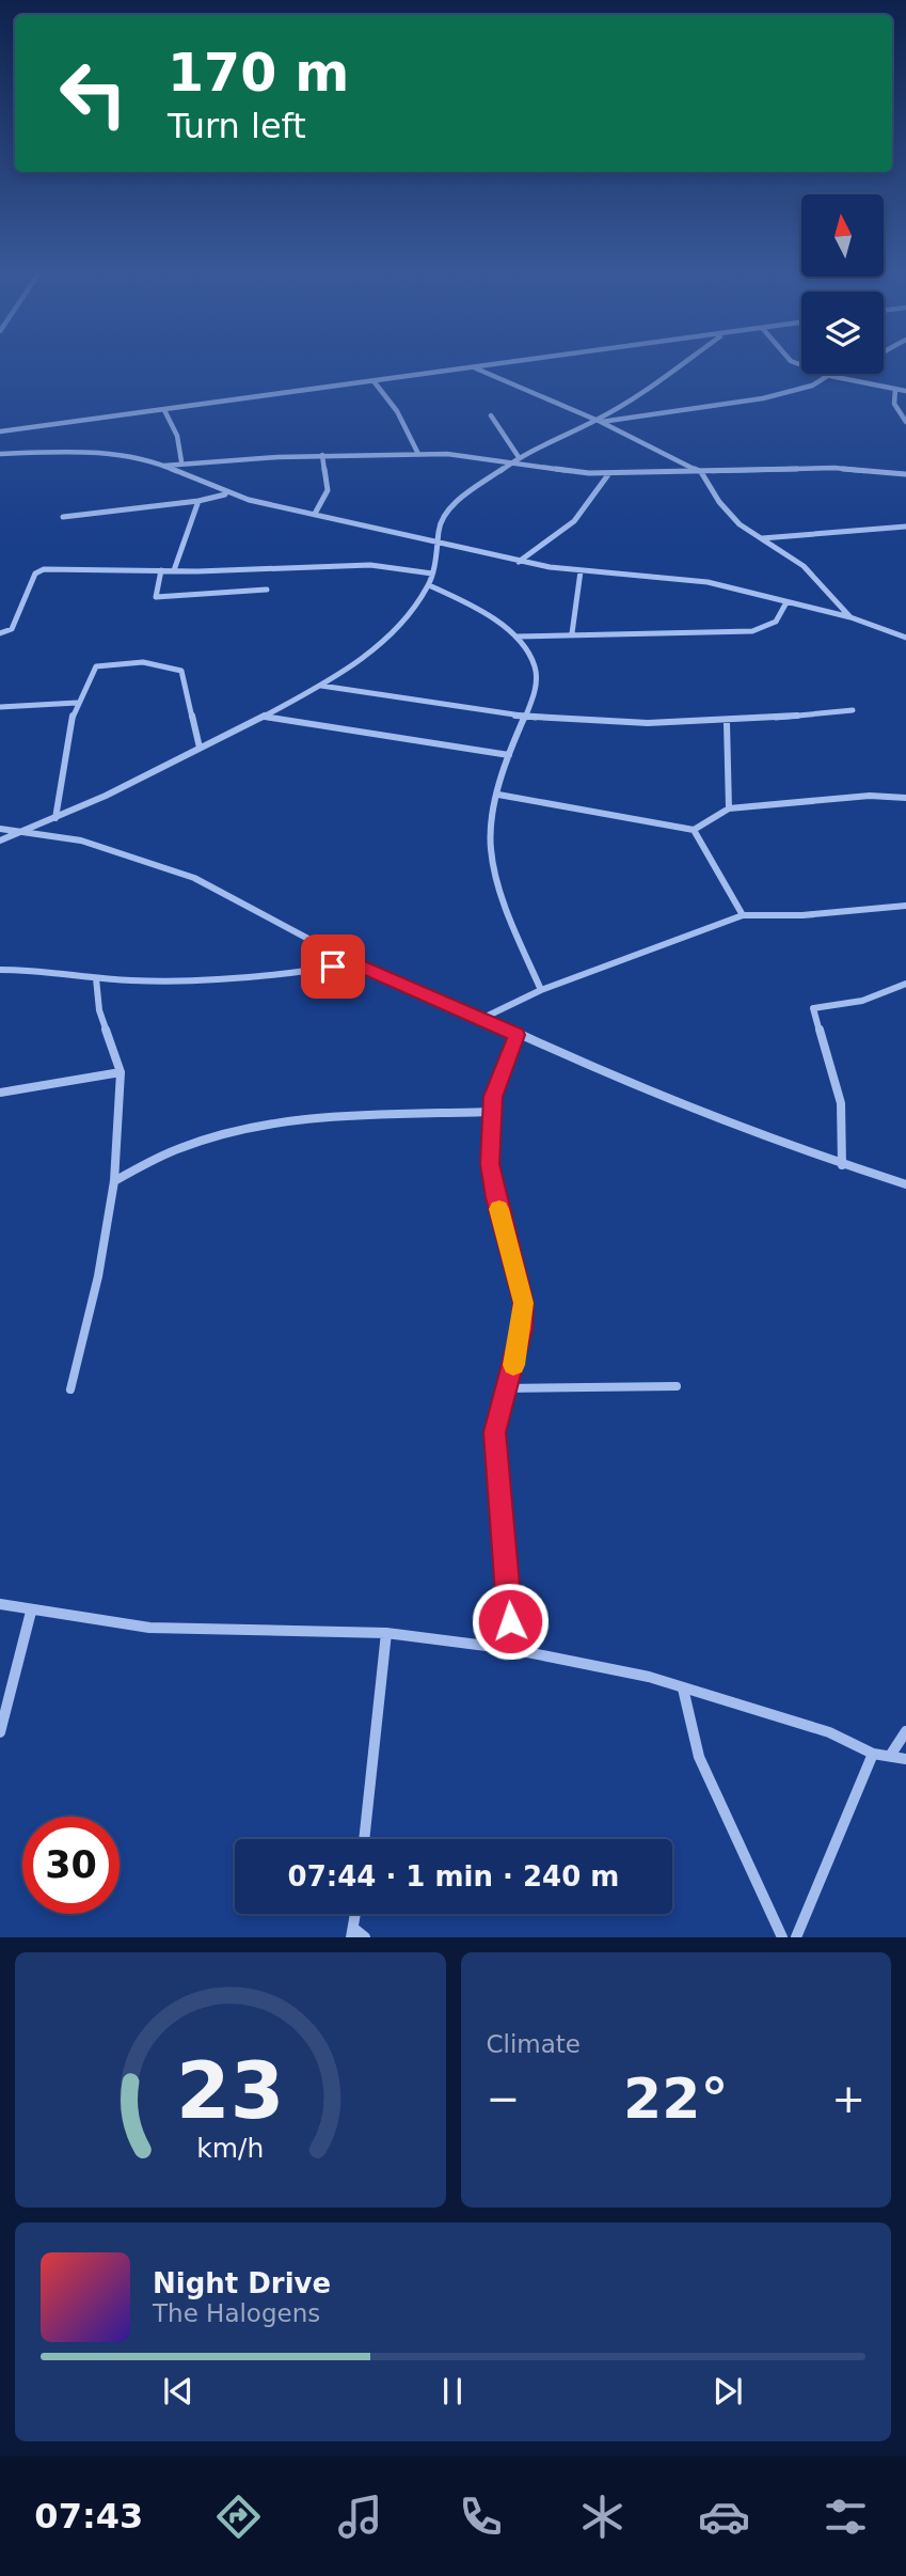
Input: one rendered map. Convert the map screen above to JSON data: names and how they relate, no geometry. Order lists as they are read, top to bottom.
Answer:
{
  "north": "top",
  "page": {
    "turn": ["170 m", "Turn left"],
    "limit": "30",
    "trip": "07:44 · 1 min · 240 m",
    "tile": "Climate",
    "heat": ["−", "22°", "+"],
    "song": ["Night Drive", "The Halogens"],
    "tabs": "07:43",
    "gauge": ["23", "km/h"]
  }
}
